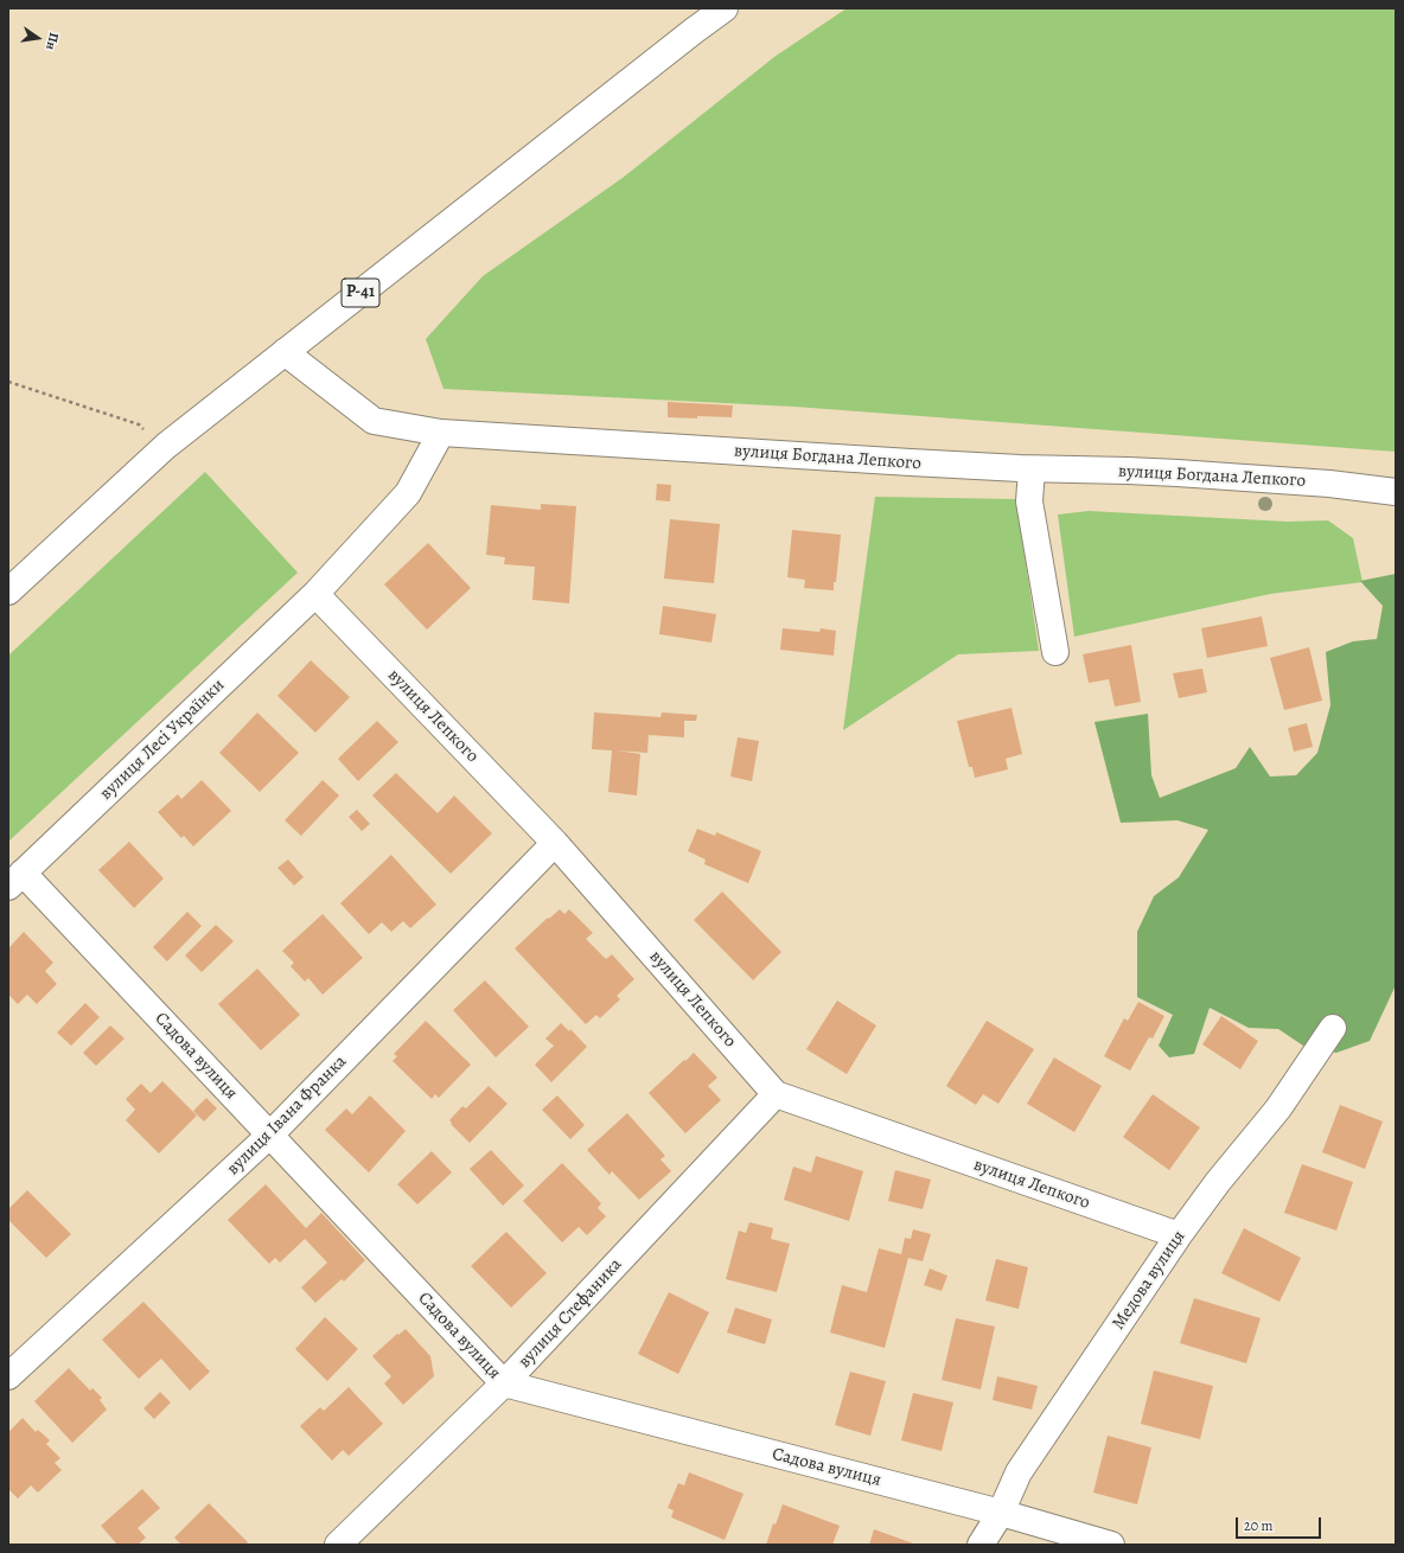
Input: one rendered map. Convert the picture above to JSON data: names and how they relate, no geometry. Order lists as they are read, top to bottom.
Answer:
{
  "streets": {
    "street": [
      "Р-41",
      "вулиця Богдана Лепкого",
      "вулиця Лепкого",
      "вулиця Лесі Українки",
      "Садова вулиця",
      "вулиця Івана Франка",
      "Медова вулиця",
      "вулиця Стефаника"
    ]
  },
  "crossings": [
    ["Р-41", "вулиця Богдана Лепкого"],
    ["вулиця Богдана Лепкого", "вулиця Лесі Українки"],
    ["вулиця Лепкого", "вулиця Лесі Українки"],
    ["вулиця Лепкого", "вулиця Івана Франка"],
    ["вулиця Лепкого", "Медова вулиця"],
    ["вулиця Лепкого", "вулиця Стефаника"],
    ["вулиця Лесі Українки", "Садова вулиця"],
    ["Садова вулиця", "вулиця Івана Франка"],
    ["Садова вулиця", "Медова вулиця"],
    ["Садова вулиця", "вулиця Стефаника"]
  ],
  "scale_bar": "20 m",
  "north": "right"
}
